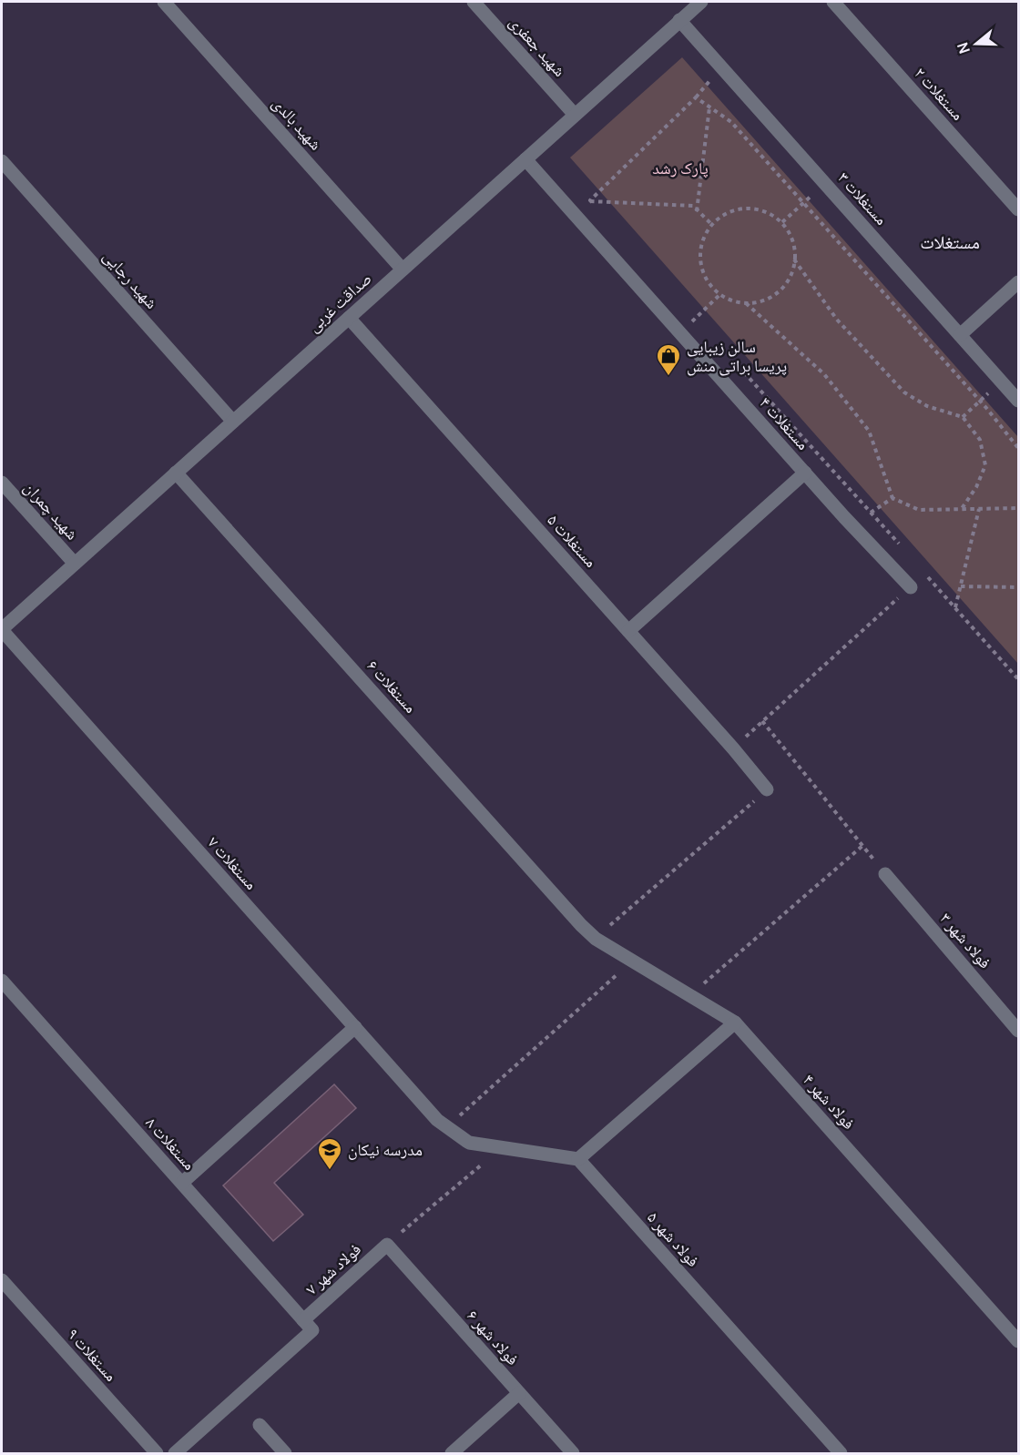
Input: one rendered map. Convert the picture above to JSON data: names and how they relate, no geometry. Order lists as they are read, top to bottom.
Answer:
{
  "streets": {
    "street": [
      "شهید جعفری",
      "مستغلات ۲",
      "شهید بالدی",
      "مستغلات ۳",
      "شهید رجایی",
      "صداقت غربی",
      "مستغلات ۴",
      "شهید چمران",
      "مستغلات ۵",
      "مستغلات ۶",
      "مستغلات ۷",
      "فولاد شهر ۳",
      "فولاد شهر ۴",
      "مستغلات ۸",
      "فولاد شهر ۵",
      "فولاد شهر ۷",
      "فولاد شهر ۶",
      "مستغلات ۹"
    ]
  },
  "crossings": [
    ["شهید جعفری", "صداقت غربی"],
    ["شهید بالدی", "صداقت غربی"],
    ["مستغلات ۳", "صداقت غربی"],
    ["شهید رجایی", "صداقت غربی"],
    ["صداقت غربی", "مستغلات ۴"],
    ["صداقت غربی", "شهید چمران"],
    ["صداقت غربی", "مستغلات ۵"],
    ["صداقت غربی", "مستغلات ۶"],
    ["صداقت غربی", "مستغلات ۷"],
    ["مستغلات ۶", "فولاد شهر ۴"],
    ["مستغلات ۸", "فولاد شهر ۷"],
    ["فولاد شهر ۷", "فولاد شهر ۶"]
  ],
  "districts": ["مستغلات"],
  "parks": ["پارک رشد"],
  "places": {
    "shop": ["سالن زیبایی پریسا براتی منش"],
    "school or university": ["مدرسه نیکان"]
  },
  "north": "left"
}
